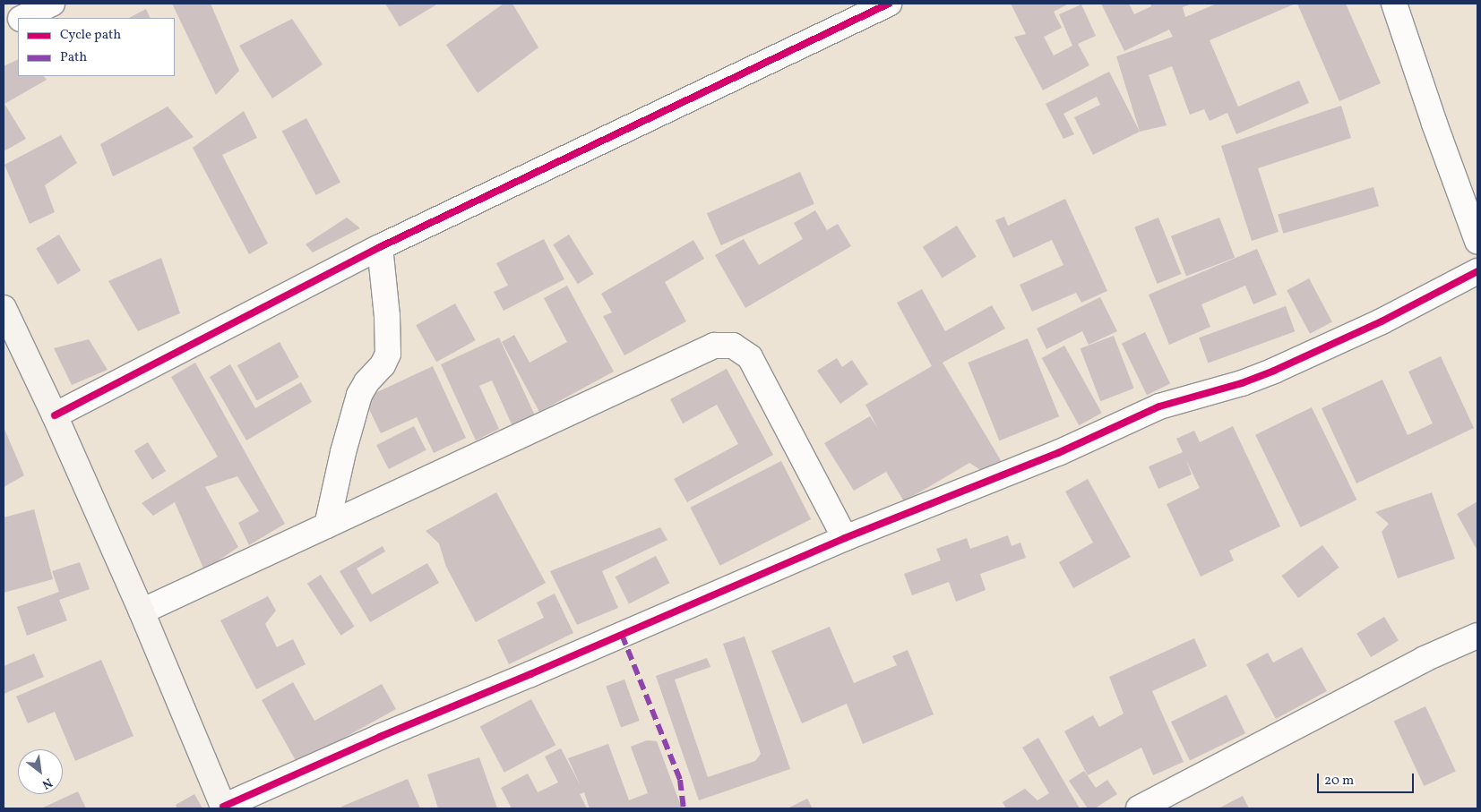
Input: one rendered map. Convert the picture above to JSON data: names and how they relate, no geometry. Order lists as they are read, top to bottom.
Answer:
{
  "legend": ["Cycle path", "Path"],
  "scale_bar": "20 m",
  "north": "bottom right"
}
